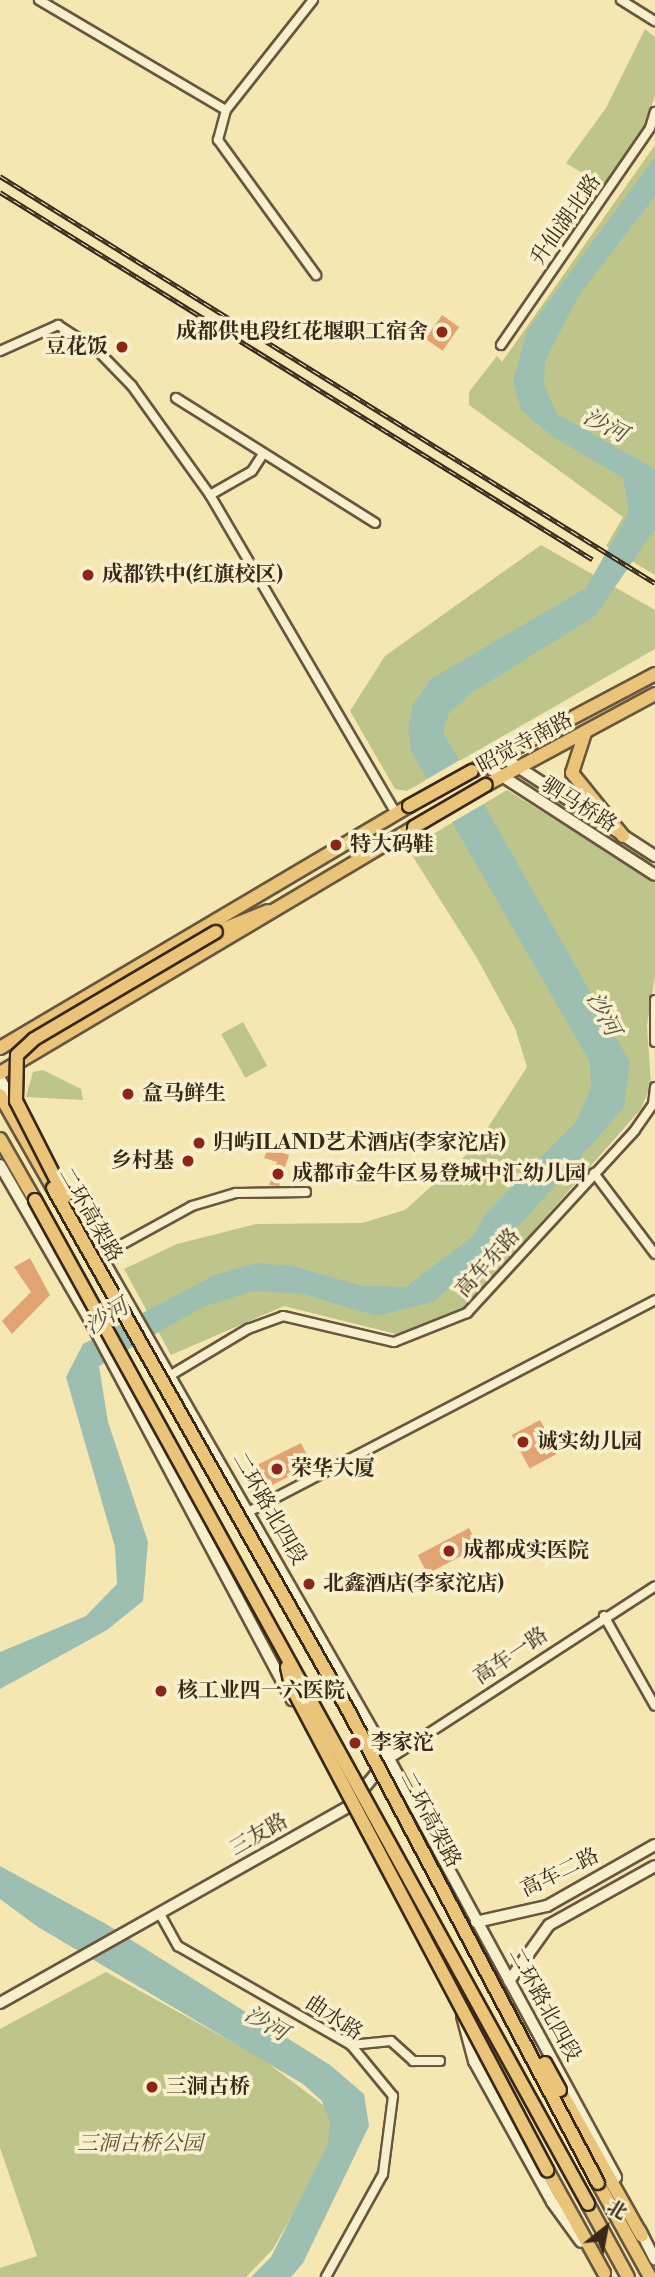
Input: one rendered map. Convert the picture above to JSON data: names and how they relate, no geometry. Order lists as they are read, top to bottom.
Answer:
{
  "streets": {
    "main road": [
      "昭觉寺南路",
      "驷马桥路",
      "二环高架路",
      "二环路北四段",
      "三友路"
    ],
    "street": [
      "升仙湖北路",
      "高车东路",
      "高车一路",
      "高车二路",
      "曲水路"
    ]
  },
  "crossings": [
    ["昭觉寺南路", "驷马桥路"],
    ["高车东路", "二环路北四段"],
    ["二环路北四段", "高车一路"],
    ["二环路北四段", "三友路"],
    ["二环路北四段", "高车二路"],
    ["高车一路", "三友路"],
    ["三友路", "曲水路"]
  ],
  "water": ["沙河"],
  "parks": ["三洞古桥公园"],
  "places": [
    "成都供电段红花堰职工宿舍",
    "豆花饭",
    "成都铁中(红旗校区)",
    "特大码鞋",
    "盒马鲜生",
    "归屿ILAND艺术酒店(李家沱店)",
    "乡村基",
    "成都市金牛区易登城中汇幼儿园",
    "诚实幼儿园",
    "荣华大厦",
    "成都成实医院",
    "北鑫酒店(李家沱店)",
    "核工业四一六医院",
    "李家沱",
    "三洞古桥"
  ],
  "north": "top right"
}
